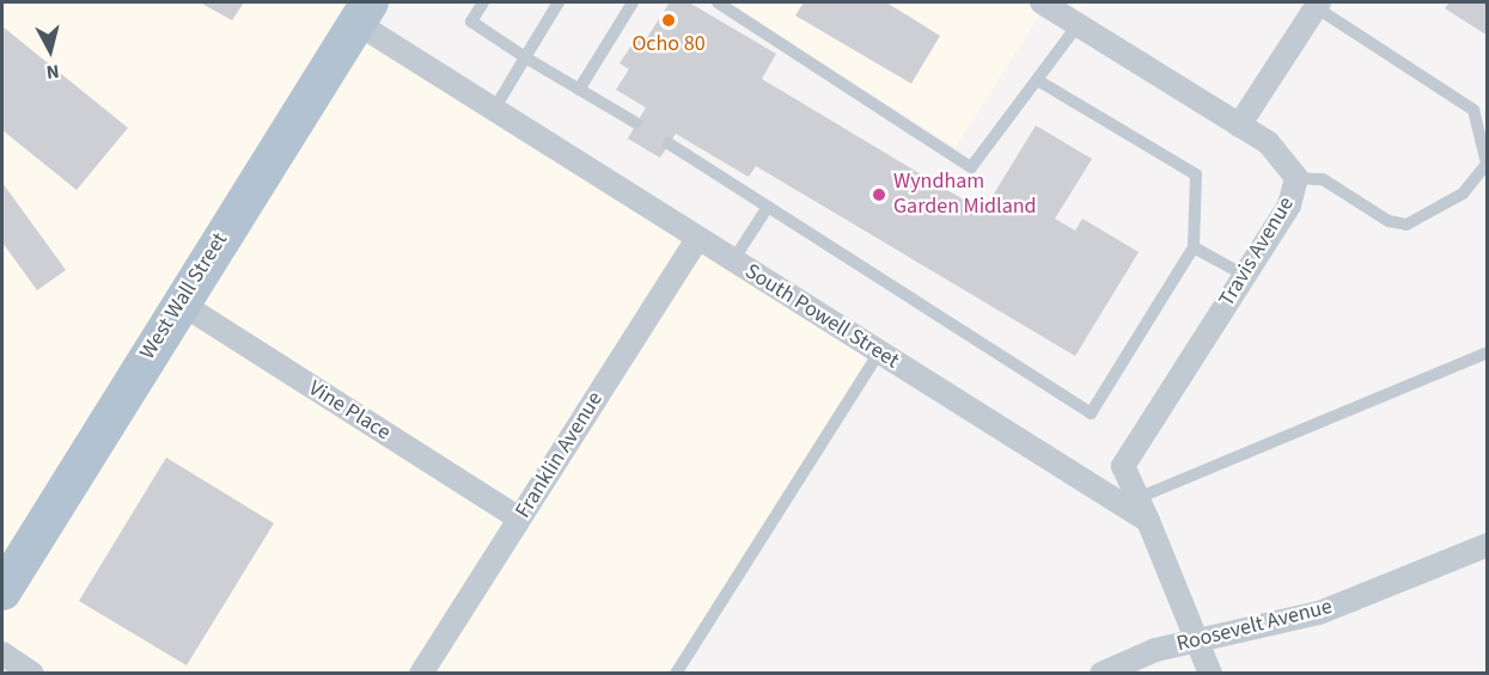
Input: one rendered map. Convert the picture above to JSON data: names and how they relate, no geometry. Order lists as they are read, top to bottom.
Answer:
{
  "streets": {
    "main road": ["West Wall Street"],
    "street": [
      "Travis Avenue",
      "South Powell Street",
      "Vine Place",
      "Franklin Avenue",
      "Roosevelt Avenue"
    ]
  },
  "crossings": [
    ["Travis Avenue", "South Powell Street"],
    ["West Wall Street", "South Powell Street"],
    ["West Wall Street", "Vine Place"],
    ["South Powell Street", "Franklin Avenue"],
    ["Vine Place", "Franklin Avenue"]
  ],
  "places": ["Ocho 80", "Wyndham Garden Midland"],
  "north": "bottom"
}
